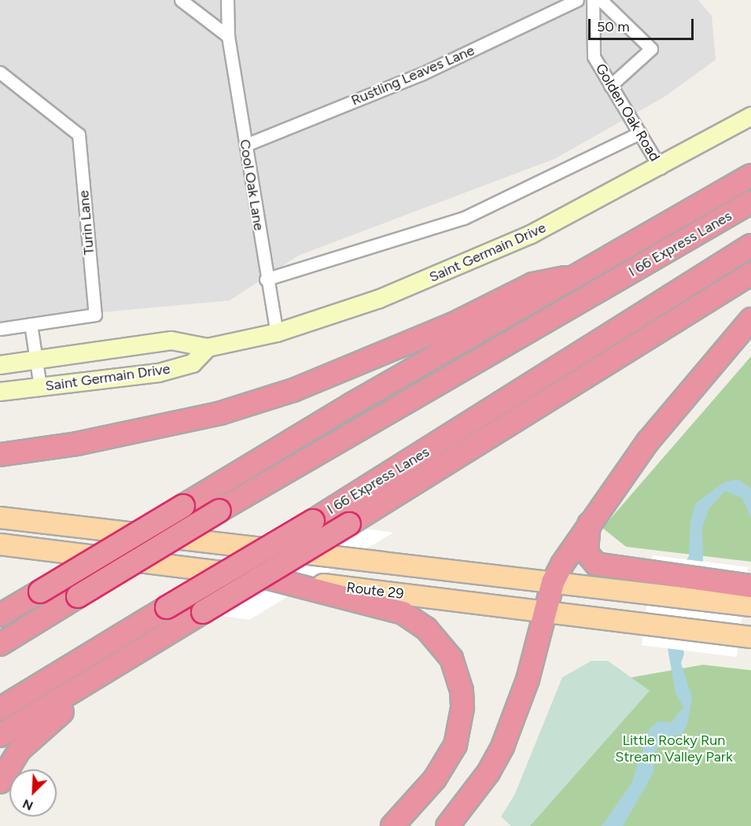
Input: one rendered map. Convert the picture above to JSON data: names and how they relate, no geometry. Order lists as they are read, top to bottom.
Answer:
{
  "streets": {
    "highway": ["I 66 Express Lanes"],
    "main road": ["Route 29"],
    "street": [
      "Rustling Leaves Lane",
      "Golden Oak Road",
      "Cool Oak Lane",
      "Turin Lane",
      "Saint Germain Drive"
    ]
  },
  "crossings": [
    ["Rustling Leaves Lane", "Cool Oak Lane"],
    ["Golden Oak Road", "Saint Germain Drive"],
    ["Cool Oak Lane", "Saint Germain Drive"]
  ],
  "parks": ["Little Rocky Run Stream Valley Park"],
  "scale_bar": "50 m",
  "north": "bottom left"
}
